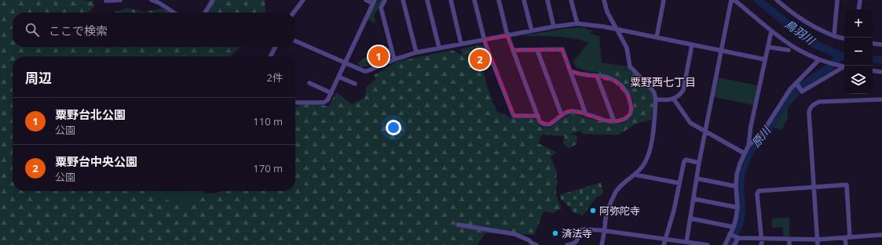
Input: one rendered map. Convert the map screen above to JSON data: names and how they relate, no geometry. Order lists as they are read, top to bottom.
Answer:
{
  "districts": ["粟野西七丁目"],
  "water": ["鳥羽川", "原川"],
  "places": ["阿弥陀寺", "済法寺"],
  "page": {
    "map_buttons": ["+", "−"],
    "search": "ここで検索",
    "pins": ["1", "2"],
    "heading": ["周辺", "2件"],
    "list": [
      {
        "mark": "1",
        "name": "粟野台北公園",
        "note": "公園",
        "value": "110 m"
      },
      {
        "mark": "2",
        "name": "粟野台中央公園",
        "note": "公園",
        "value": "170 m"
      }
    ]
  }
}
